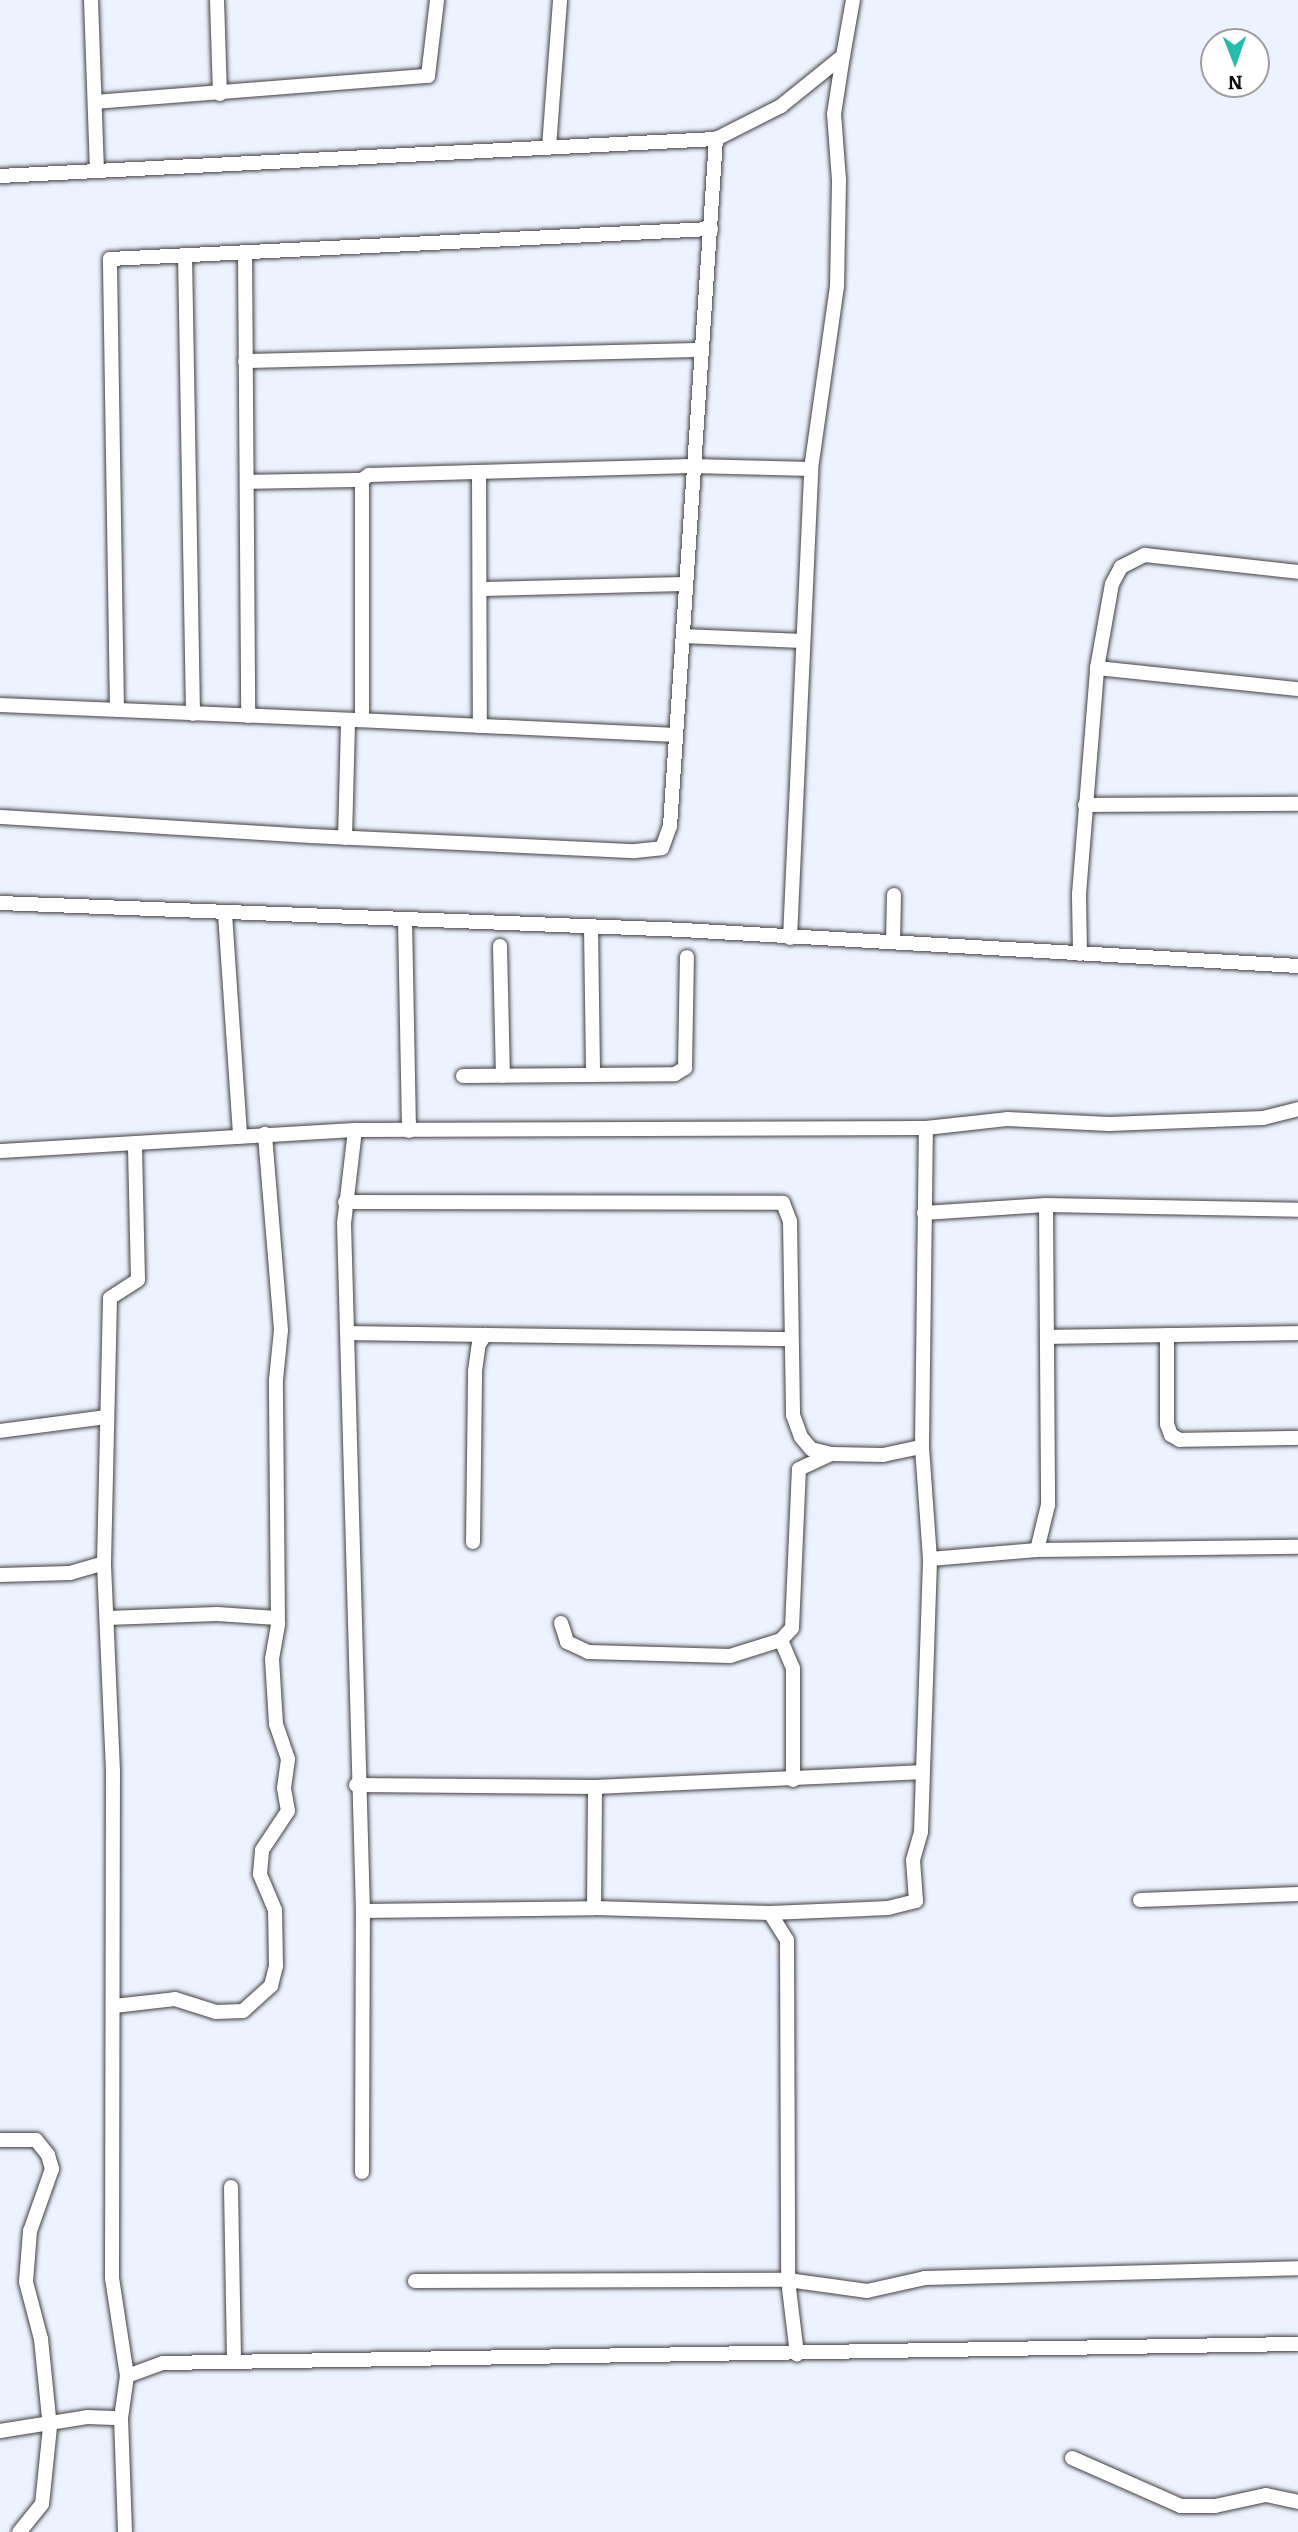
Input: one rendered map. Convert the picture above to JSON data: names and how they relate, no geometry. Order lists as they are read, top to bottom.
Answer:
{
  "north": "bottom"
}
